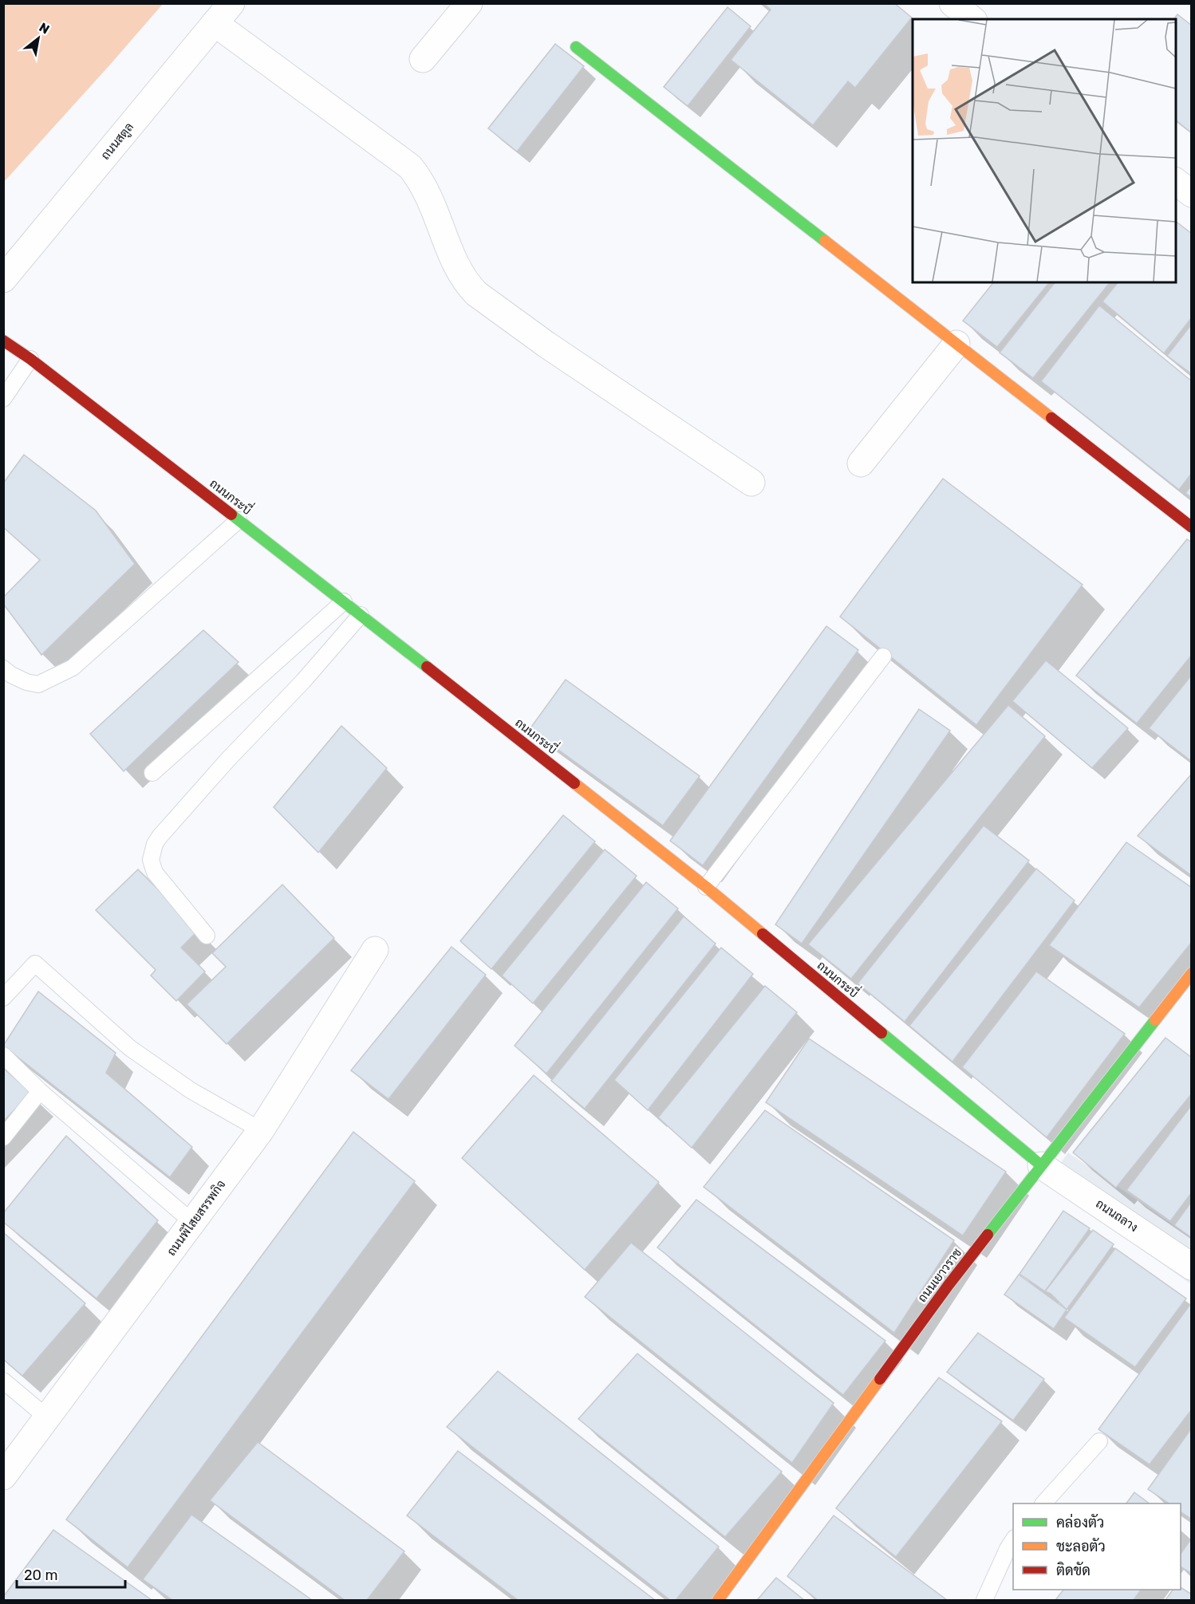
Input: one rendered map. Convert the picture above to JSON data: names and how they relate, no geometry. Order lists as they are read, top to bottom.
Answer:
{
  "streets": {
    "street": [
      "ถนนสตูล",
      "ถนนกระบี่",
      "ถนนถลาง",
      "ถนนพิไสยสรรพกิจ",
      "ถนนเยาวราช"
    ]
  },
  "crossings": [
    ["ถนนกระบี่", "ถนนถลาง"],
    ["ถนนกระบี่", "ถนนเยาวราช"],
    ["ถนนถลาง", "ถนนเยาวราช"]
  ],
  "legend": ["คล่องตัว", "ชะลอตัว", "ติดขัด"],
  "scale_bar": "20 m",
  "north": "top right"
}
